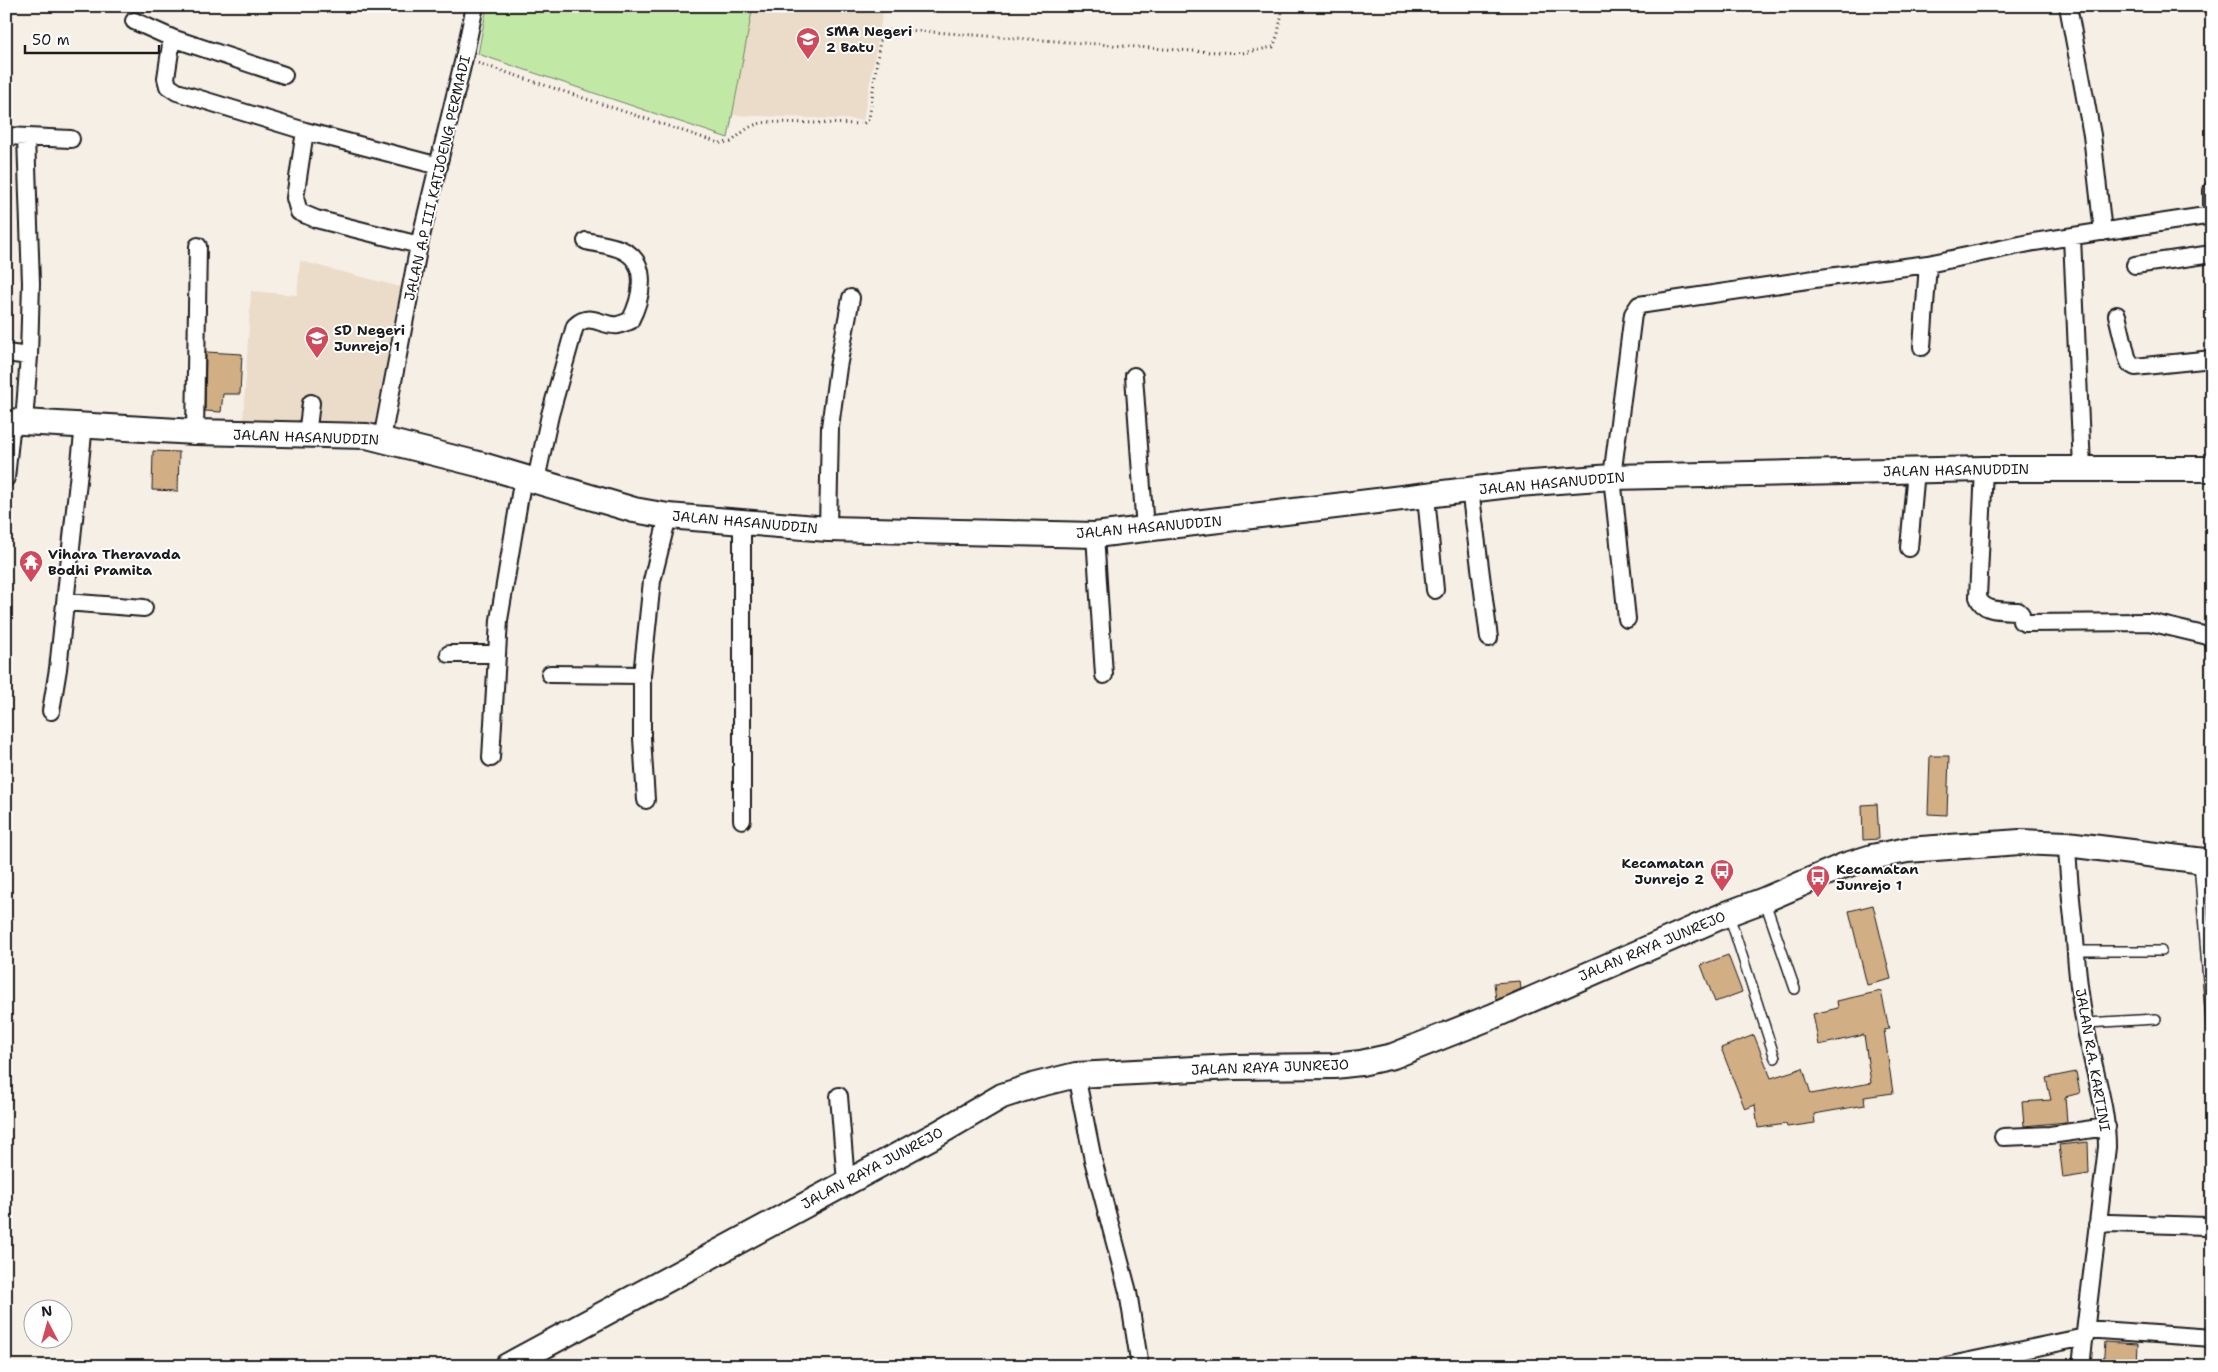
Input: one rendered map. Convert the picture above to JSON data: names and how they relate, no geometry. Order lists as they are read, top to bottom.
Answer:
{
  "streets": {
    "main road": ["JALAN HASANUDDIN", "JALAN RAYA JUNREJO"],
    "street": ["JALAN A.P III KATJOENG PERMADI", "JALAN R.A. KARTINI"]
  },
  "crossings": [
    ["JALAN A.P III KATJOENG PERMADI", "JALAN HASANUDDIN"],
    ["JALAN RAYA JUNREJO", "JALAN R.A. KARTINI"]
  ],
  "places": {
    "school or university": ["SMA Negeri 2 Batu", "SD Negeri Junrejo 1"],
    "temple": ["Vihara Theravada Bodhi Pramita"],
    "bus stop": ["Kecamatan Junrejo 2", "Kecamatan Junrejo 1"]
  },
  "scale_bar": "50 m",
  "north": "top"
}
